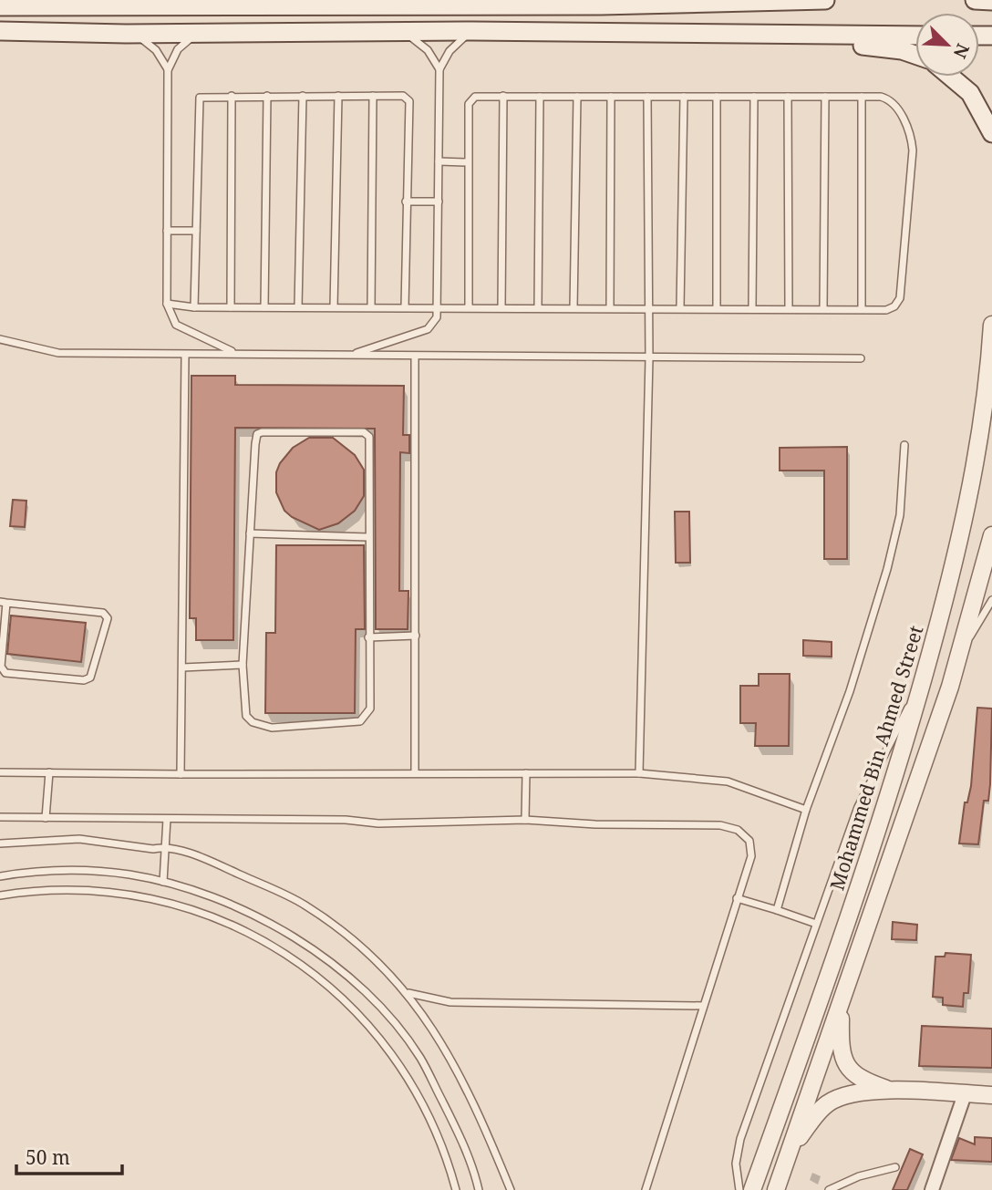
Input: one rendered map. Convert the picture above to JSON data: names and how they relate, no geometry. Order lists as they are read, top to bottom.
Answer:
{
  "streets": {
    "street": ["Mohammed Bin Ahmed Street"]
  },
  "scale_bar": "50 m",
  "north": "bottom right"
}
